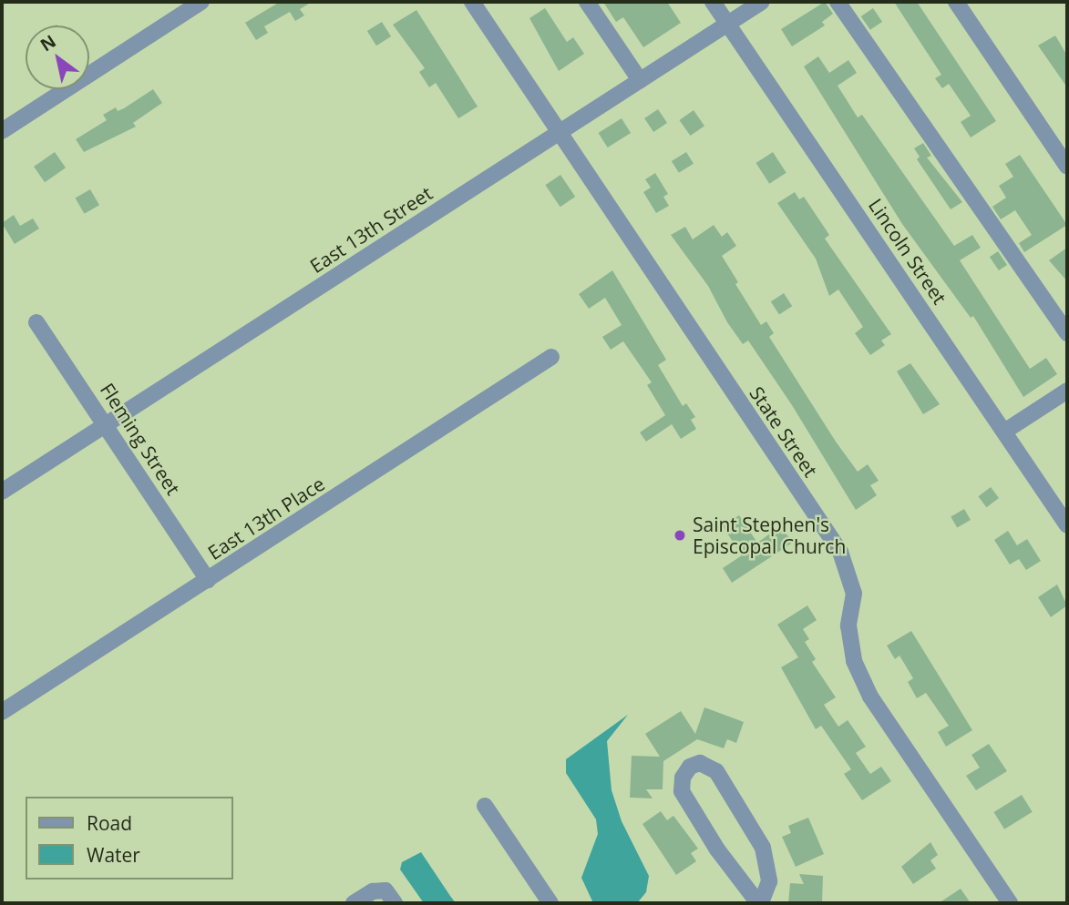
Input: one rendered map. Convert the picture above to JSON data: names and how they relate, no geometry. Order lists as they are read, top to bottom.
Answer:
{
  "streets": {
    "street": [
      "East 13th Street",
      "Lincoln Street",
      "State Street",
      "Fleming Street",
      "East 13th Place"
    ]
  },
  "crossings": [
    ["East 13th Street", "Lincoln Street"],
    ["East 13th Street", "State Street"],
    ["East 13th Street", "Fleming Street"],
    ["Fleming Street", "East 13th Place"]
  ],
  "places": ["Saint Stephen's Episcopal Church"],
  "legend": ["Road", "Water"],
  "north": "top left"
}
